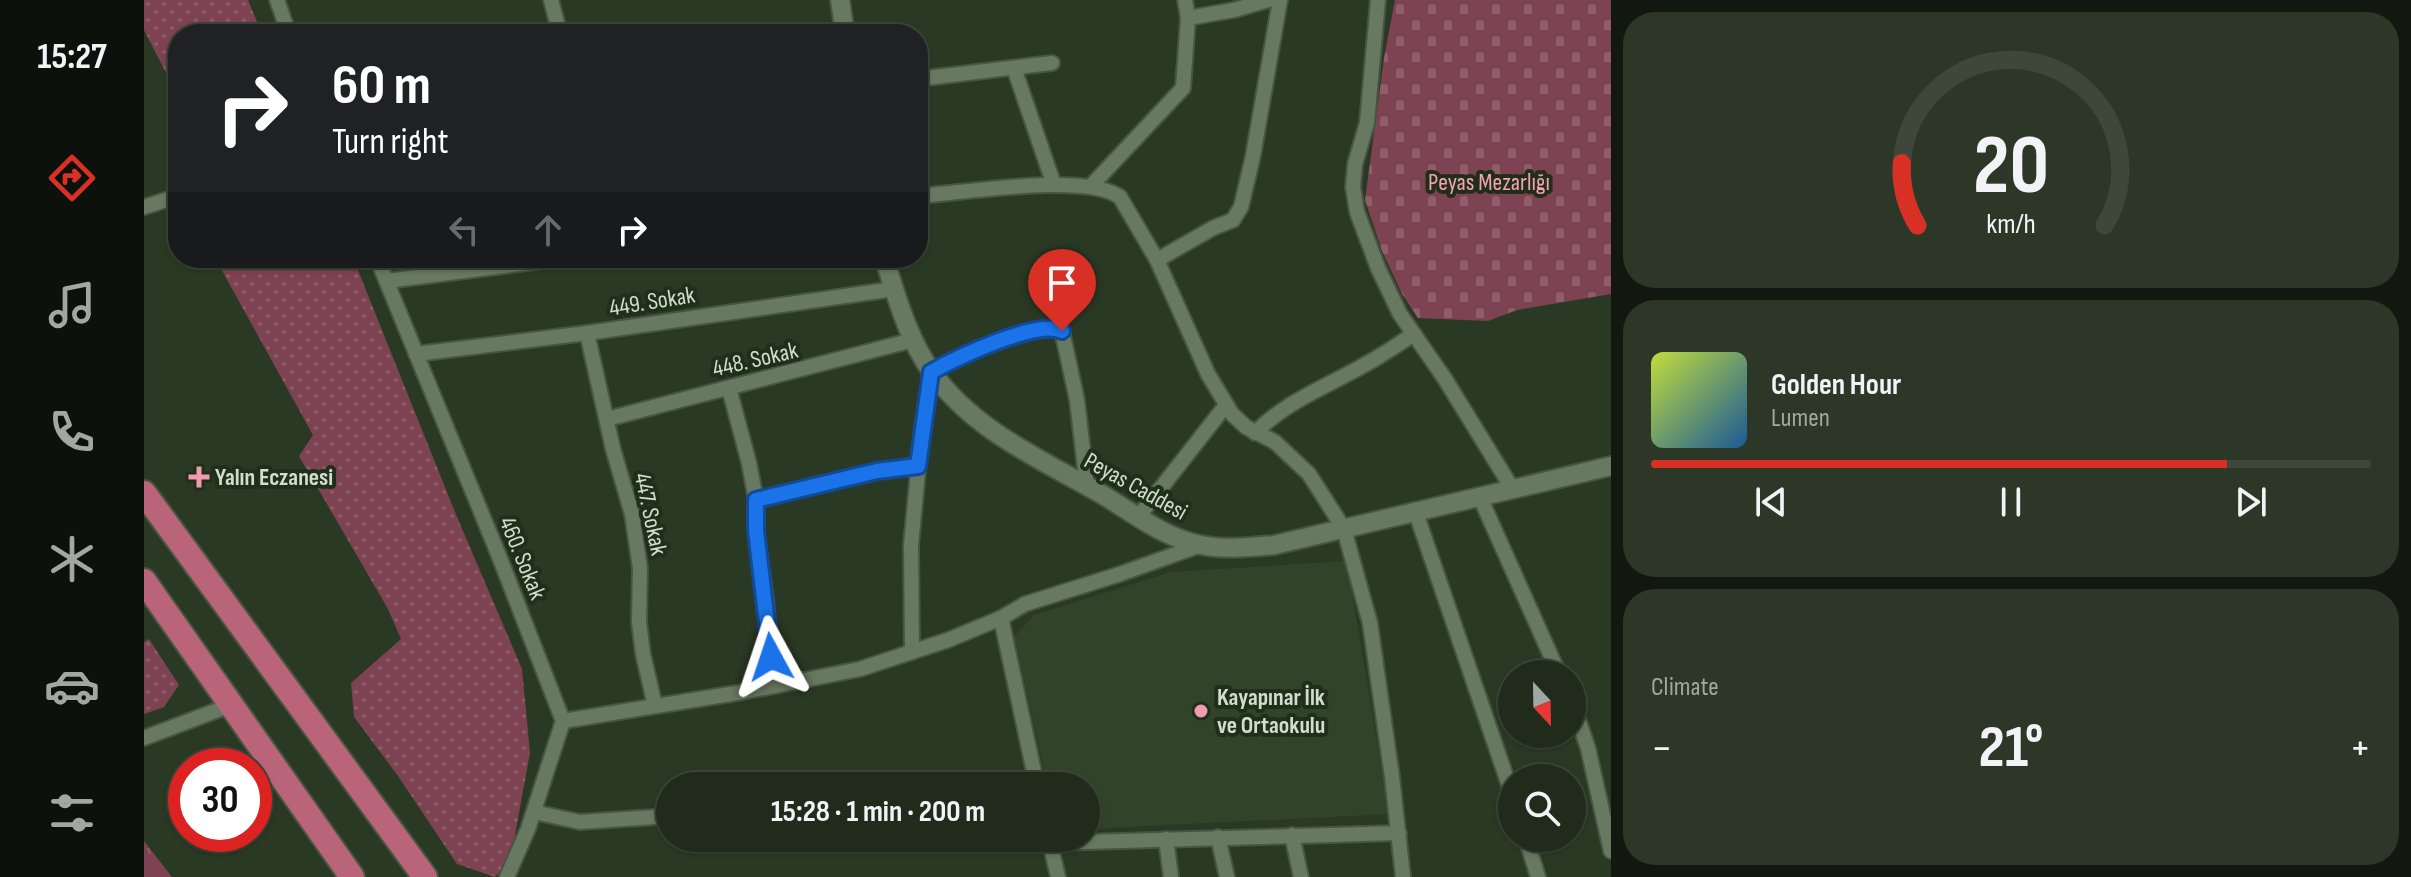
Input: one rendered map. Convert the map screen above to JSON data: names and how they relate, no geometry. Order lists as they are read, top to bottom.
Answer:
{
  "streets": {
    "street": [
      "449. Sokak",
      "448. Sokak",
      "Peyas Caddesi",
      "447. Sokak",
      "460. Sokak"
    ]
  },
  "crossings": [
    ["449. Sokak", "Peyas Caddesi"],
    ["449. Sokak", "447. Sokak"],
    ["449. Sokak", "460. Sokak"],
    ["448. Sokak", "Peyas Caddesi"],
    ["448. Sokak", "447. Sokak"]
  ],
  "parks": ["Peyas Mezarlığı"],
  "places": {
    "health": ["Yalın Eczanesi"],
    "other": ["Kayapınar İlk ve Ortaokulu"]
  },
  "north": "bottom",
  "page": {
    "tabs": "15:27",
    "turn": ["60 m", "Turn right"],
    "song": ["Golden Hour", "Lumen"],
    "tile": "Climate",
    "heat": ["−", "21°", "+"],
    "limit": "30",
    "trip": "15:28 · 1 min · 200 m",
    "gauge": ["20", "km/h"]
  }
}
